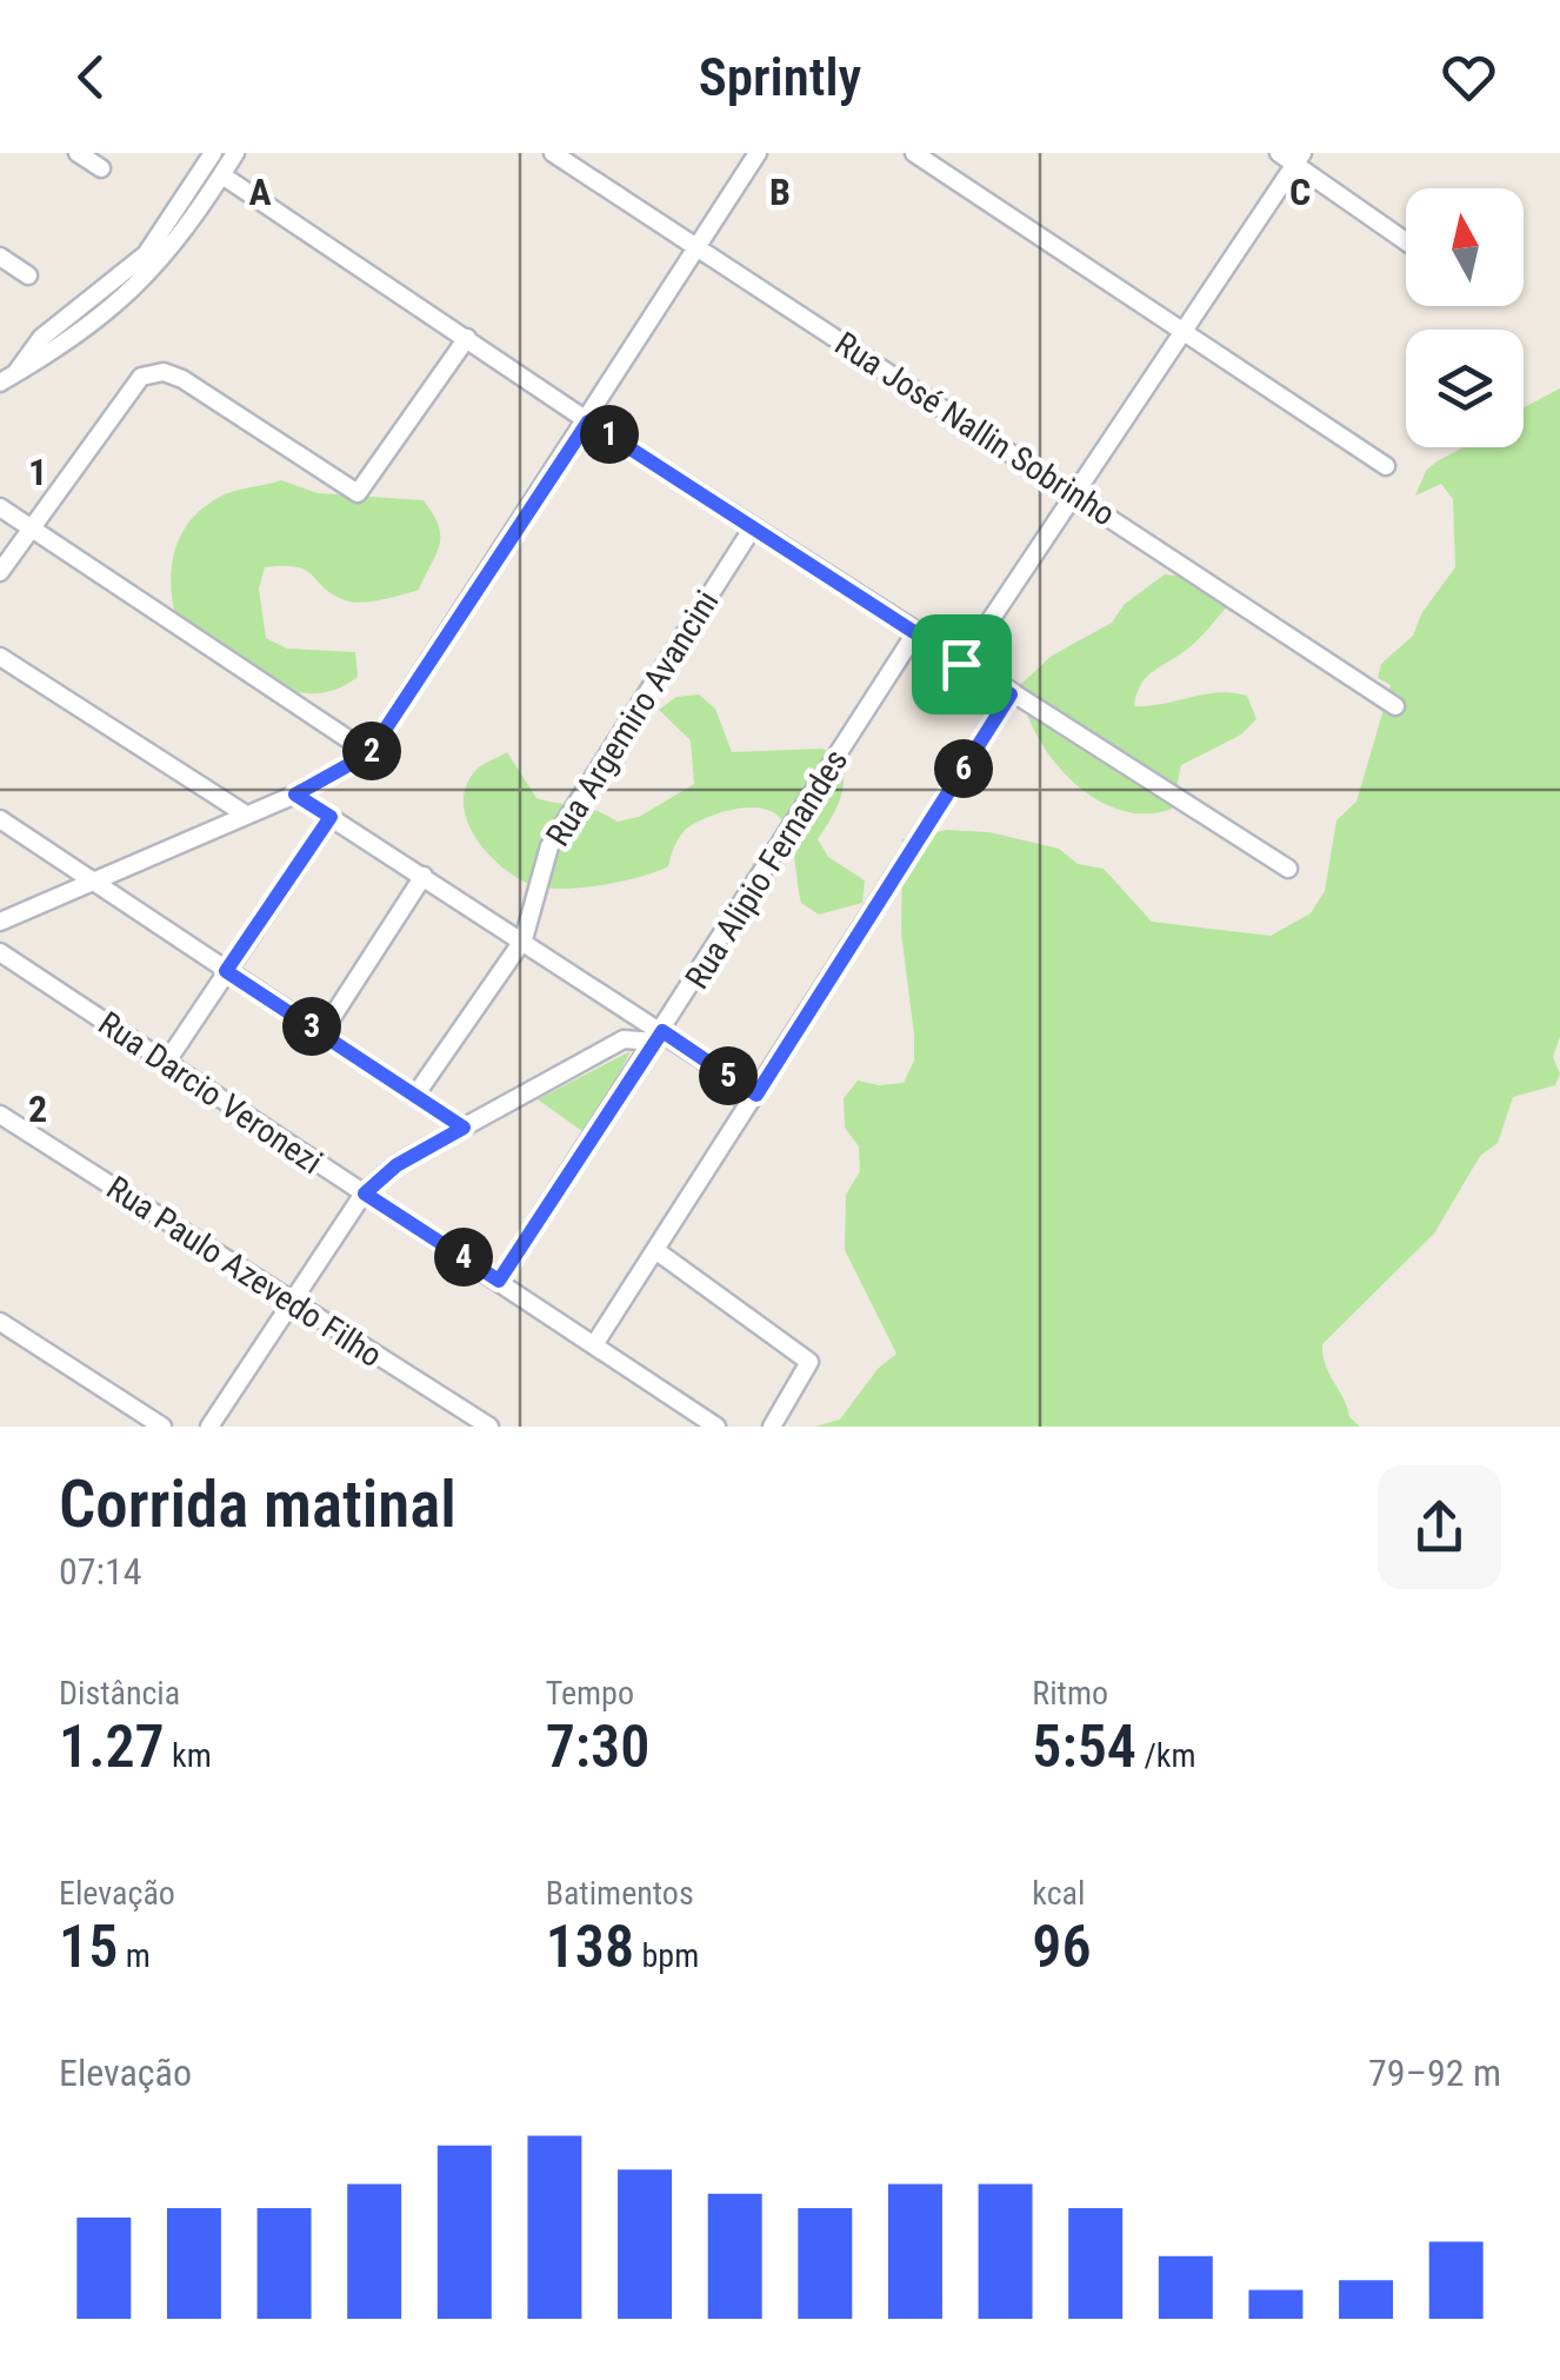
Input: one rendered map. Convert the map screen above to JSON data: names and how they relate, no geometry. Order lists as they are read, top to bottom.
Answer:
{
  "streets": {
    "street": [
      "Rua José Nallin Sobrinho",
      "Rua Argemiro Avancini",
      "Rua Alipio Fernandes",
      "Rua Darcio Veronezi",
      "Rua Paulo Azevedo Filho"
    ]
  },
  "crossings": [
    ["Rua Alipio Fernandes", "Rua Darcio Veronezi"]
  ],
  "north": "top",
  "page": {
    "header": "Sprintly",
    "pins": [
      "1",
      "2",
      "6",
      "3",
      "5",
      "4"
    ],
    "heading": ["Corrida matinal", "07:14"],
    "stats": [
      ["Distância", "1.27 km"],
      ["Tempo", "7:30"],
      ["Ritmo", "5:54 /km"],
      ["Elevação", "15 m"],
      ["Batimentos", "138 bpm"],
      ["kcal", "96"]
    ],
    "chart": ["Elevação", "79–92 m"]
  },
  "grid": {
    "columns": ["A", "B", "C"],
    "rows": ["1", "2"]
  }
}
